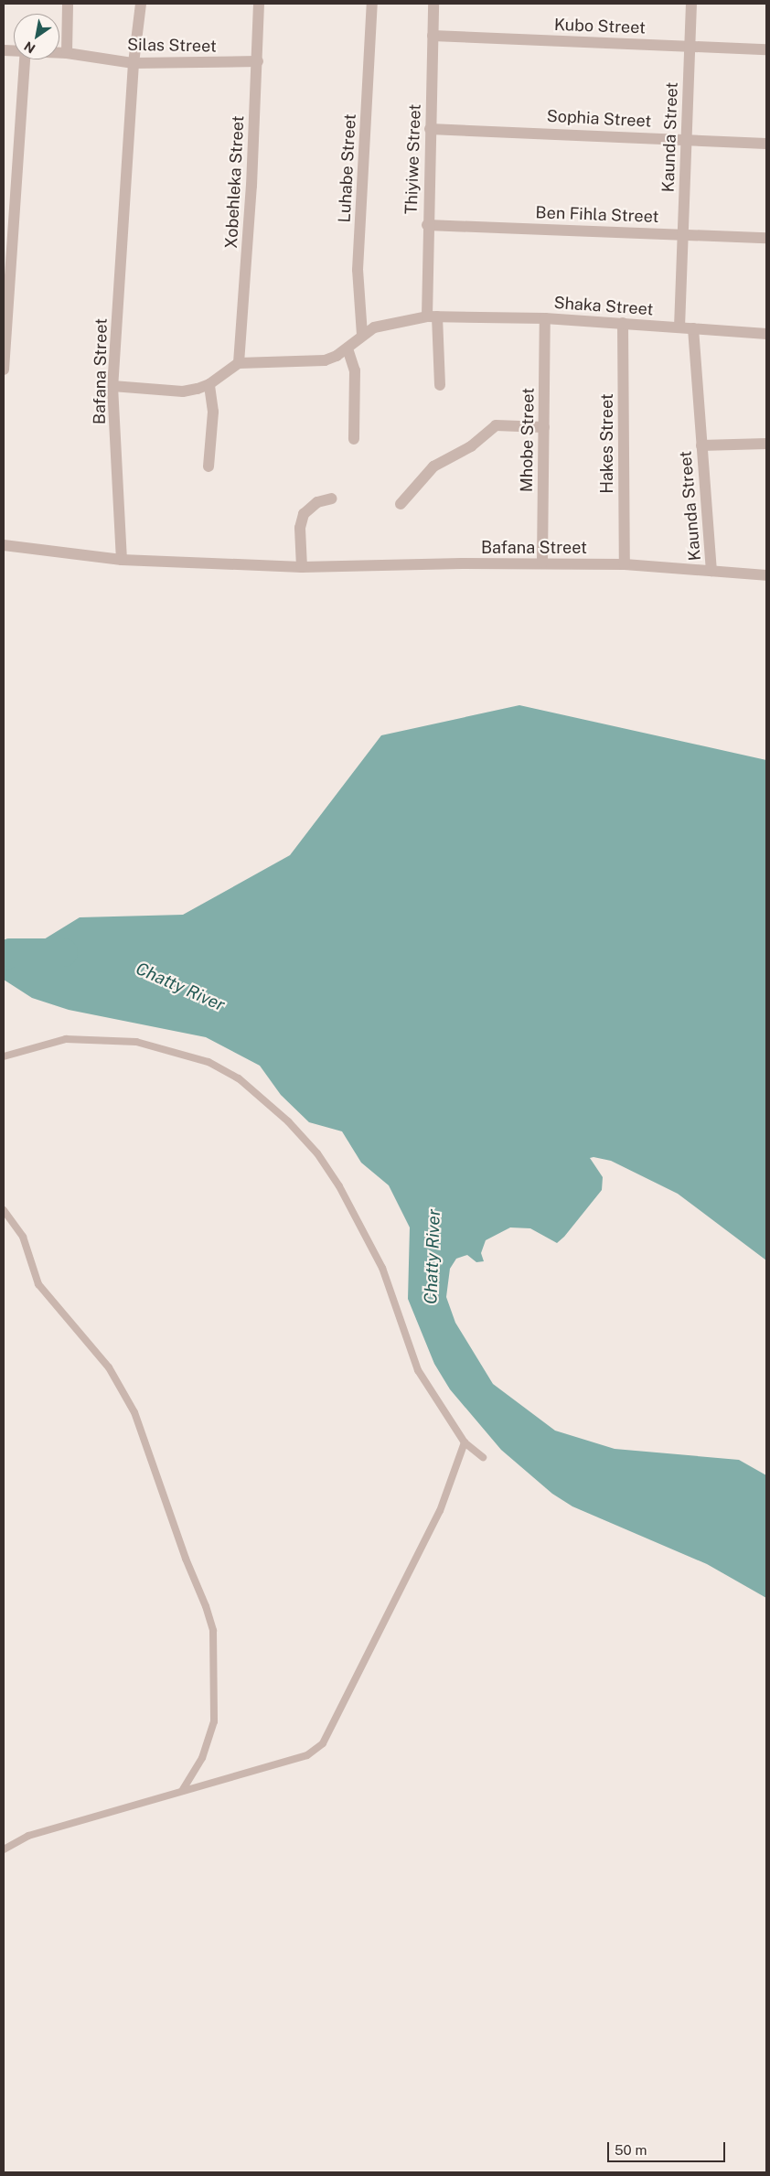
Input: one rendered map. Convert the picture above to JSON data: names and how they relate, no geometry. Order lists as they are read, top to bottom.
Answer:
{
  "streets": {
    "street": [
      "Kubo Street",
      "Silas Street",
      "Sophia Street",
      "Kaunda Street",
      "Thiyiwe Street",
      "Luhabe Street",
      "Xobehleka Street",
      "Ben Fihla Street",
      "Shaka Street",
      "Bafana Street",
      "Mhobe Street",
      "Hakes Street"
    ]
  },
  "crossings": [
    ["Kubo Street", "Kaunda Street"],
    ["Kubo Street", "Thiyiwe Street"],
    ["Silas Street", "Xobehleka Street"],
    ["Silas Street", "Bafana Street"],
    ["Sophia Street", "Kaunda Street"],
    ["Sophia Street", "Thiyiwe Street"],
    ["Kaunda Street", "Ben Fihla Street"],
    ["Kaunda Street", "Shaka Street"],
    ["Kaunda Street", "Bafana Street"],
    ["Thiyiwe Street", "Ben Fihla Street"],
    ["Thiyiwe Street", "Shaka Street"],
    ["Luhabe Street", "Shaka Street"],
    ["Xobehleka Street", "Shaka Street"],
    ["Shaka Street", "Mhobe Street"],
    ["Shaka Street", "Hakes Street"],
    ["Bafana Street", "Mhobe Street"],
    ["Bafana Street", "Hakes Street"]
  ],
  "water": ["Chatty River"],
  "scale_bar": "50 m",
  "north": "bottom left"
}
